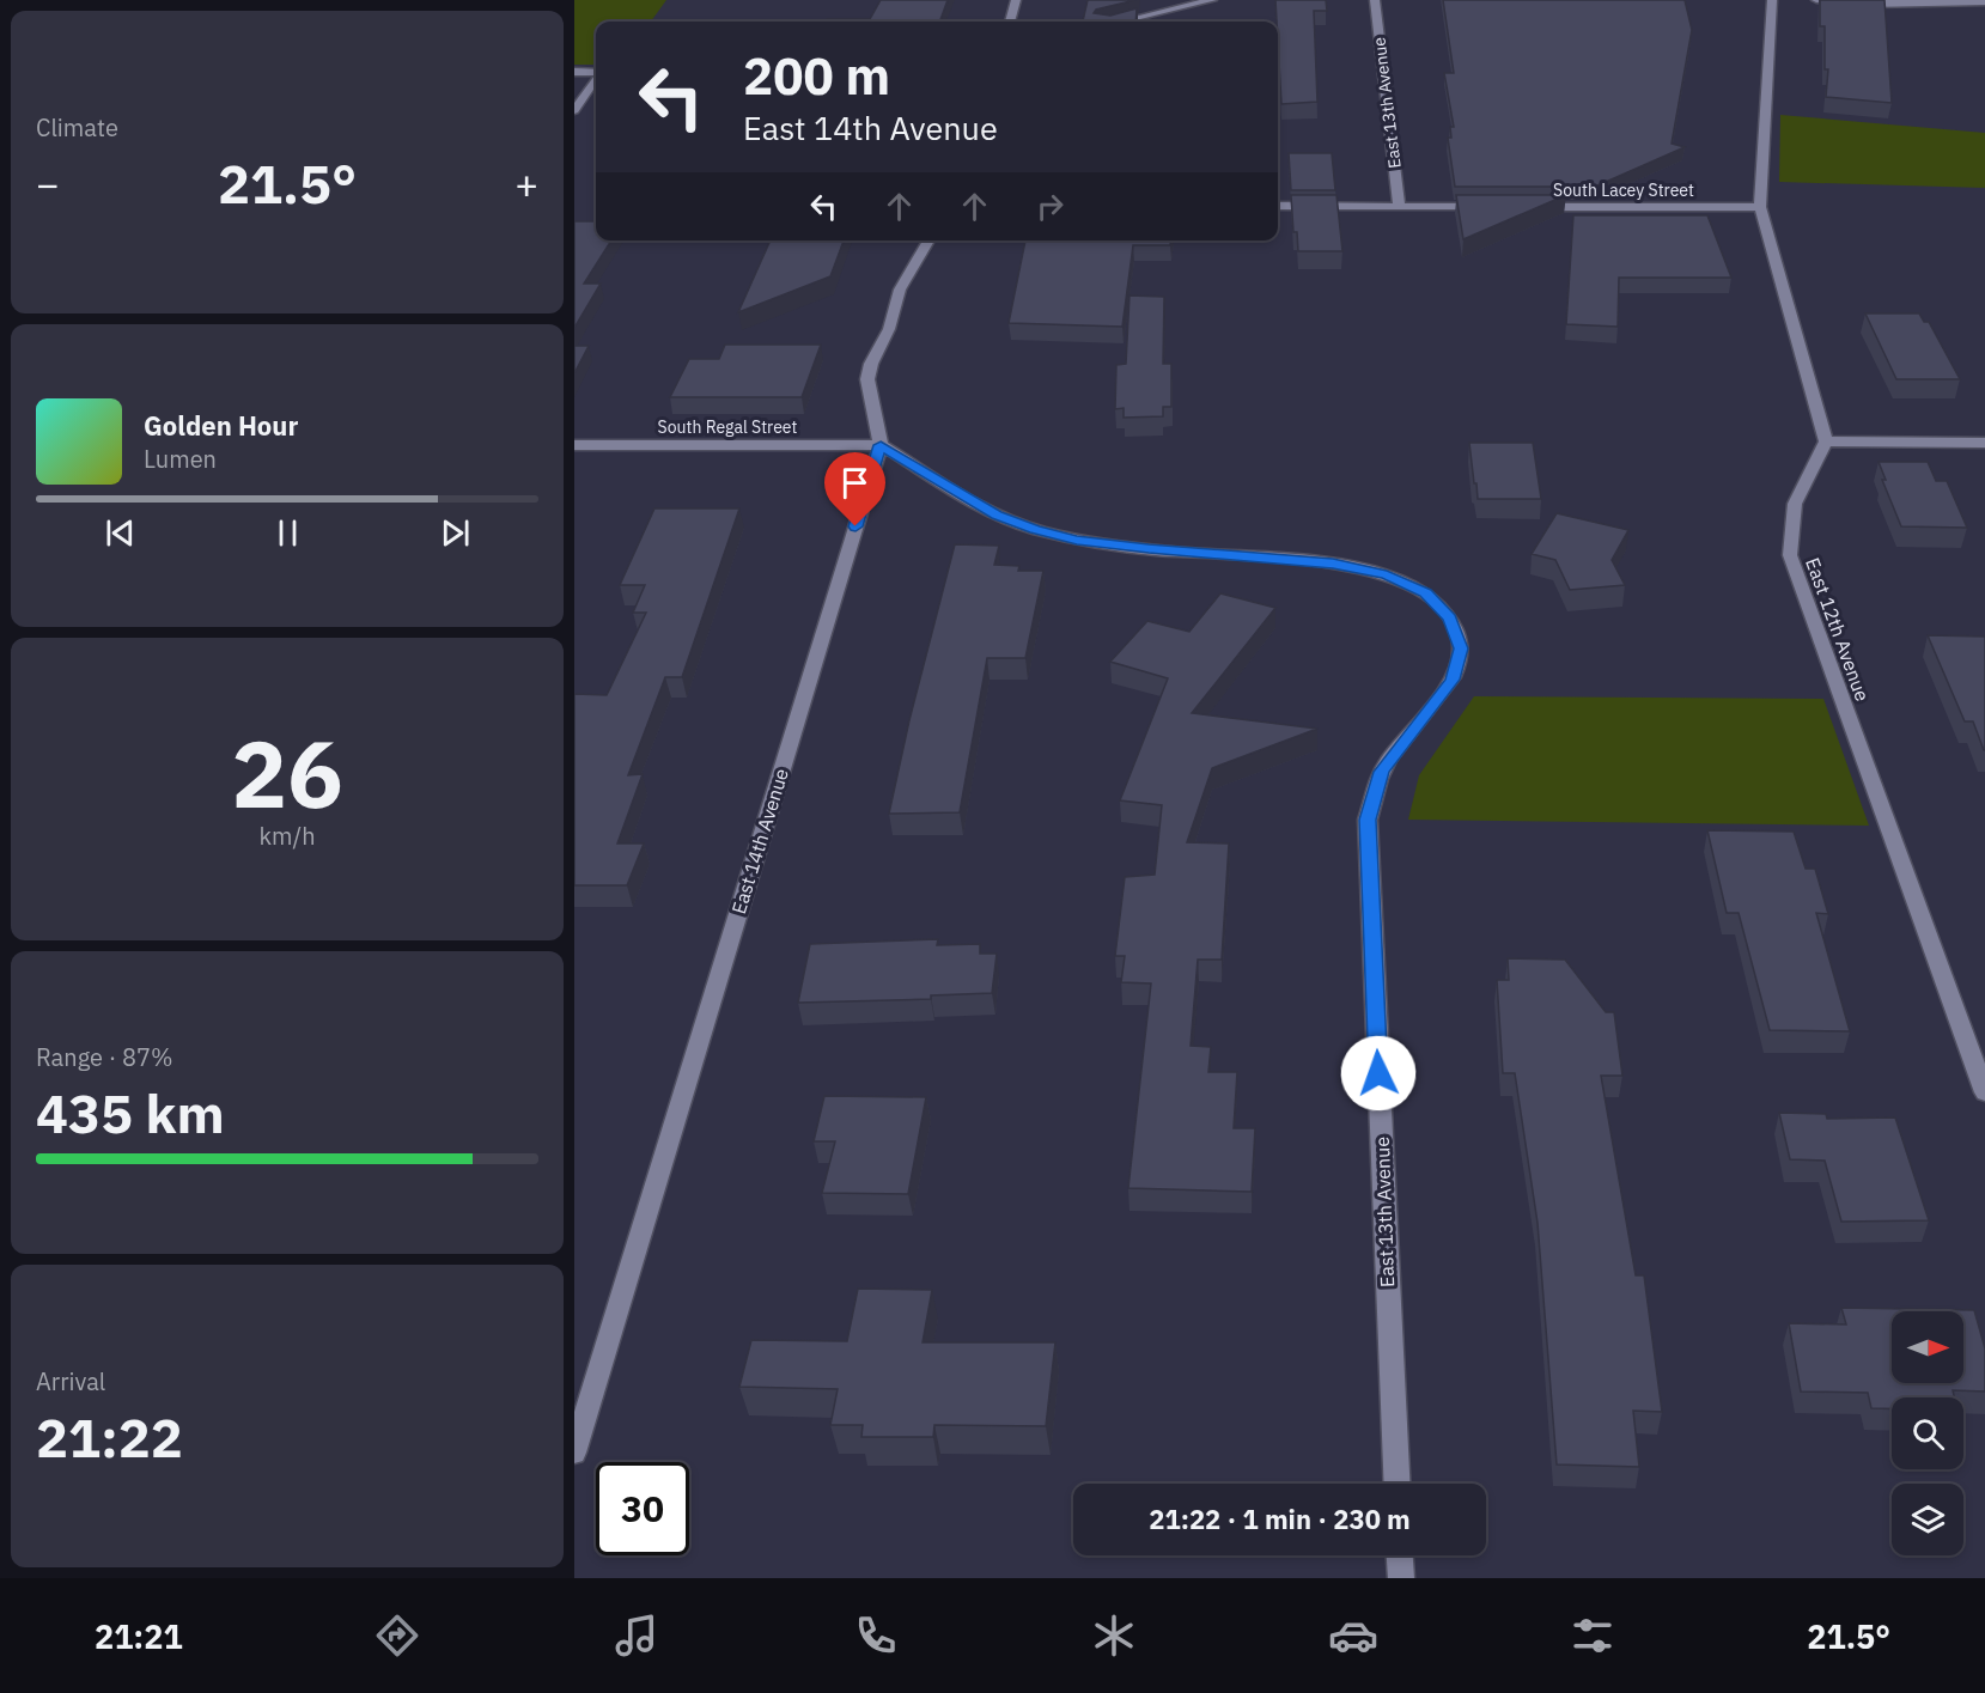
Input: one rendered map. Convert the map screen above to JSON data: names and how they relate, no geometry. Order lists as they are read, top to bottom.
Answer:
{
  "streets": {
    "street": [
      "East 13th Avenue",
      "South Lacey Street",
      "South Regal Street",
      "East 12th Avenue",
      "East 14th Avenue"
    ]
  },
  "crossings": [
    ["East 13th Avenue", "South Regal Street"],
    ["East 13th Avenue", "East 14th Avenue"],
    ["South Regal Street", "East 14th Avenue"]
  ],
  "north": "right",
  "page": {
    "tile": [
      "Climate",
      ["26", "km/h"],
      ["Range · 87%", "435 km"],
      ["Arrival", "21:22"]
    ],
    "turn": ["200 m", "East 14th Avenue"],
    "heat": ["−", "21.5°", "+"],
    "song": ["Golden Hour", "Lumen"],
    "limit": "30",
    "trip": "21:22 · 1 min · 230 m",
    "tabs": ["21:21", "21.5°"]
  }
}
